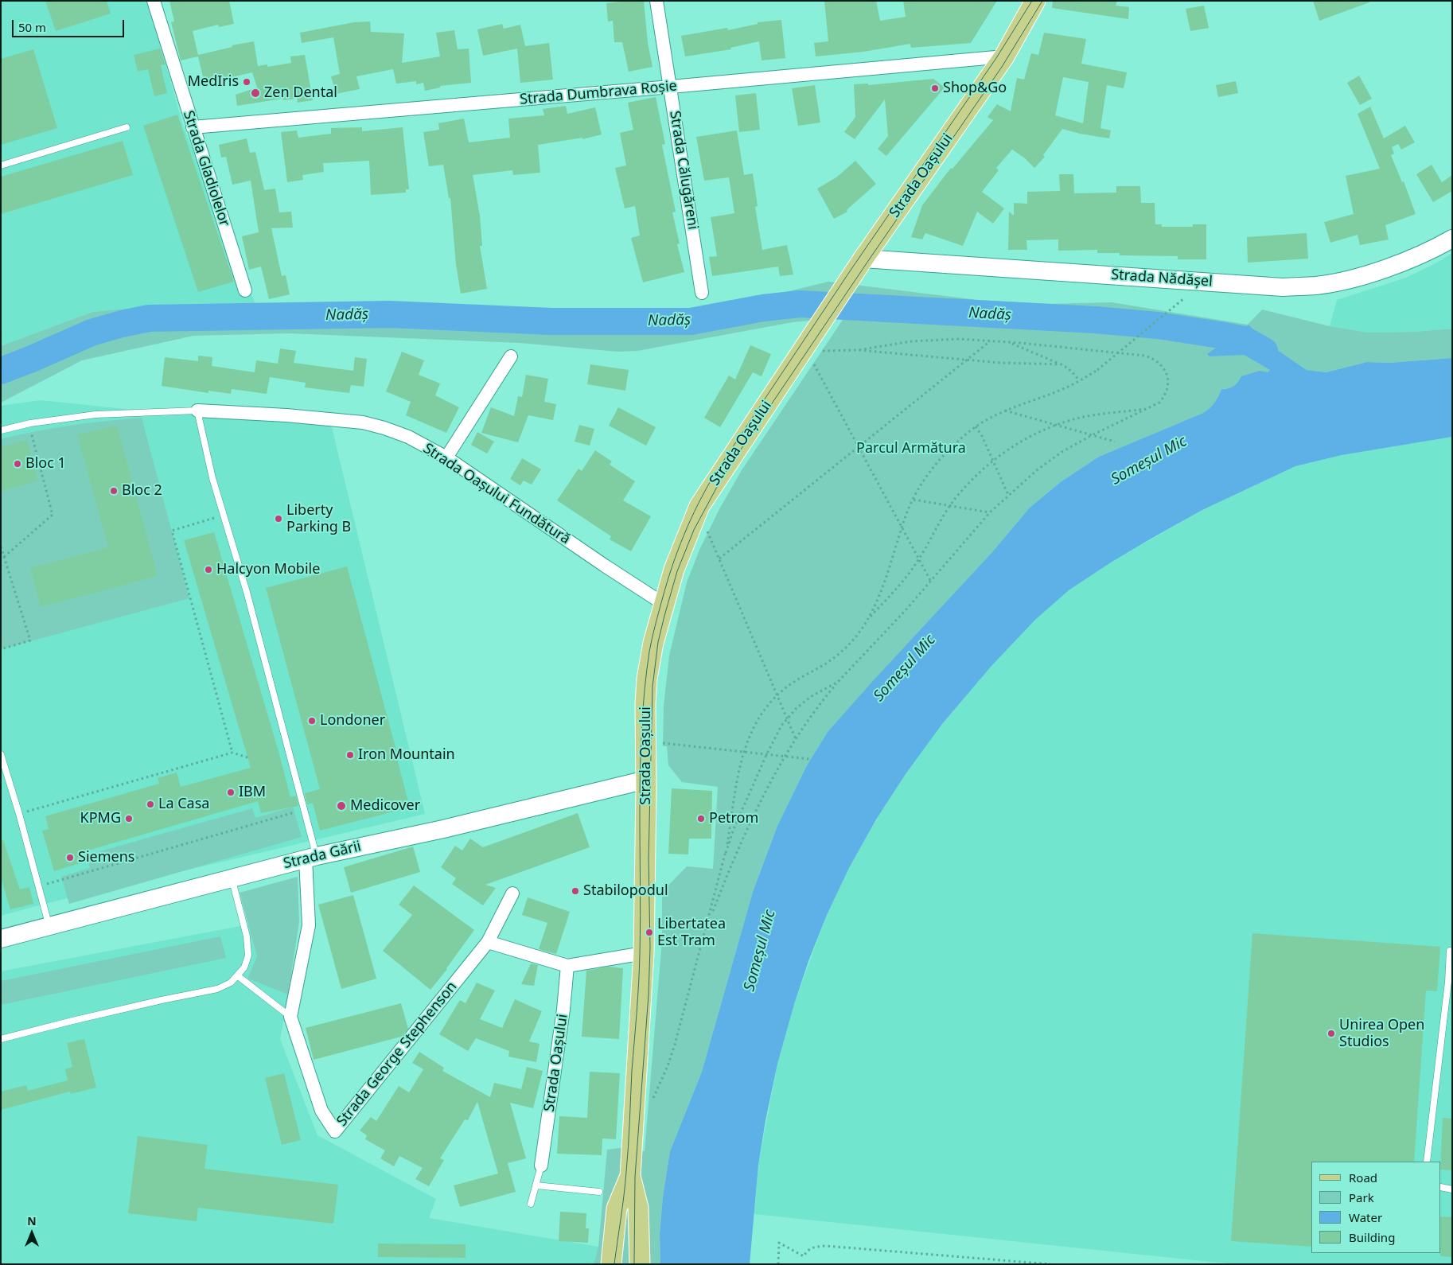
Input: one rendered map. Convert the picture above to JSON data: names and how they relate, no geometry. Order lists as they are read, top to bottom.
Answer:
{
  "streets": {
    "main road": ["Strada Oașului"],
    "street": [
      "Strada Dumbrava Roșie",
      "Strada Gladiolelor",
      "Strada Călugăreni",
      "Strada Nădășel",
      "Strada Oașului Fundătură",
      "Strada Gării",
      "Strada George Stephenson"
    ]
  },
  "crossings": [
    ["Strada Dumbrava Roșie", "Strada Gladiolelor"],
    ["Strada Dumbrava Roșie", "Strada Călugăreni"],
    ["Strada Dumbrava Roșie", "Strada Oașului"],
    ["Strada Oașului", "Strada Nădășel"],
    ["Strada Oașului", "Strada Oașului Fundătură"],
    ["Strada Oașului", "Strada Gării"]
  ],
  "water": ["Nadăș", "Someșul Mic"],
  "parks": ["Parcul Armătura"],
  "places": [
    "MedIris",
    "Shop&Go",
    "Zen Dental",
    "Bloc 1",
    "Bloc 2",
    "Liberty Parking B",
    "Halcyon Mobile",
    "Londoner",
    "Iron Mountain",
    "IBM",
    "La Casa",
    "Medicover",
    "KPMG",
    "Petrom",
    "Siemens",
    "Stabilopodul",
    "Libertatea Est Tram",
    "Unirea Open Studios"
  ],
  "legend": [
    "Road",
    "Park",
    "Water",
    "Building"
  ],
  "scale_bar": "50 m",
  "north": "top"
}
